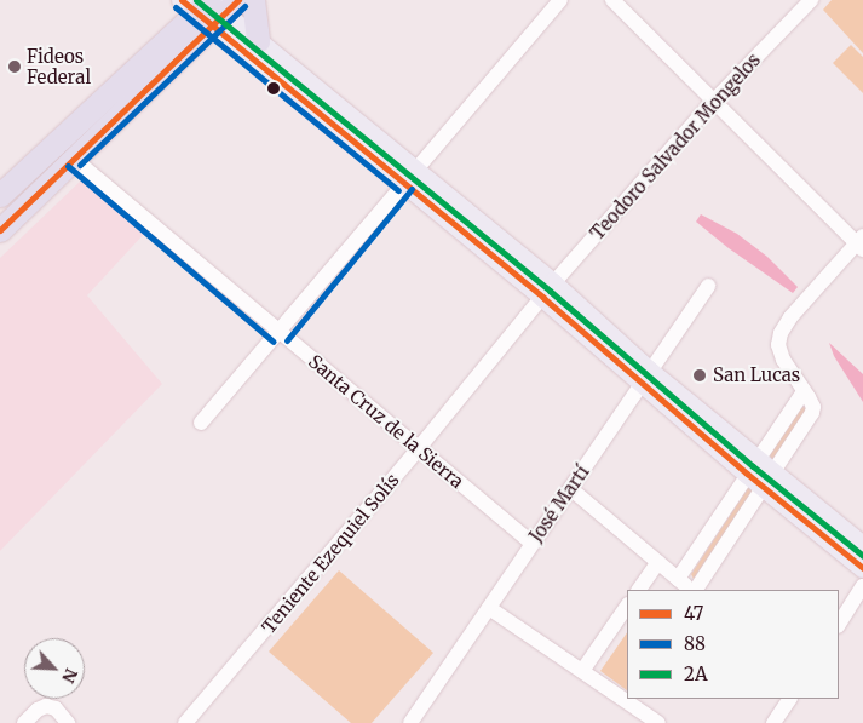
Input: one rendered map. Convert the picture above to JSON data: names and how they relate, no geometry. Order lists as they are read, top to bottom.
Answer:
{
  "streets": {
    "street": [
      "Teodoro Salvador Mongelos",
      "Santa Cruz de la Sierra",
      "José Martí",
      "Teniente Ezequiel Solís"
    ]
  },
  "crossings": [
    ["Teodoro Salvador Mongelos", "Teniente Ezequiel Solís"],
    ["Santa Cruz de la Sierra", "José Martí"],
    ["Santa Cruz de la Sierra", "Teniente Ezequiel Solís"]
  ],
  "places": ["Fideos Federal", "San Lucas"],
  "lines": ["transit line 47", "transit line 2A", "transit line 88"],
  "legend": ["47", "88", "2A"],
  "north": "bottom right"
}
